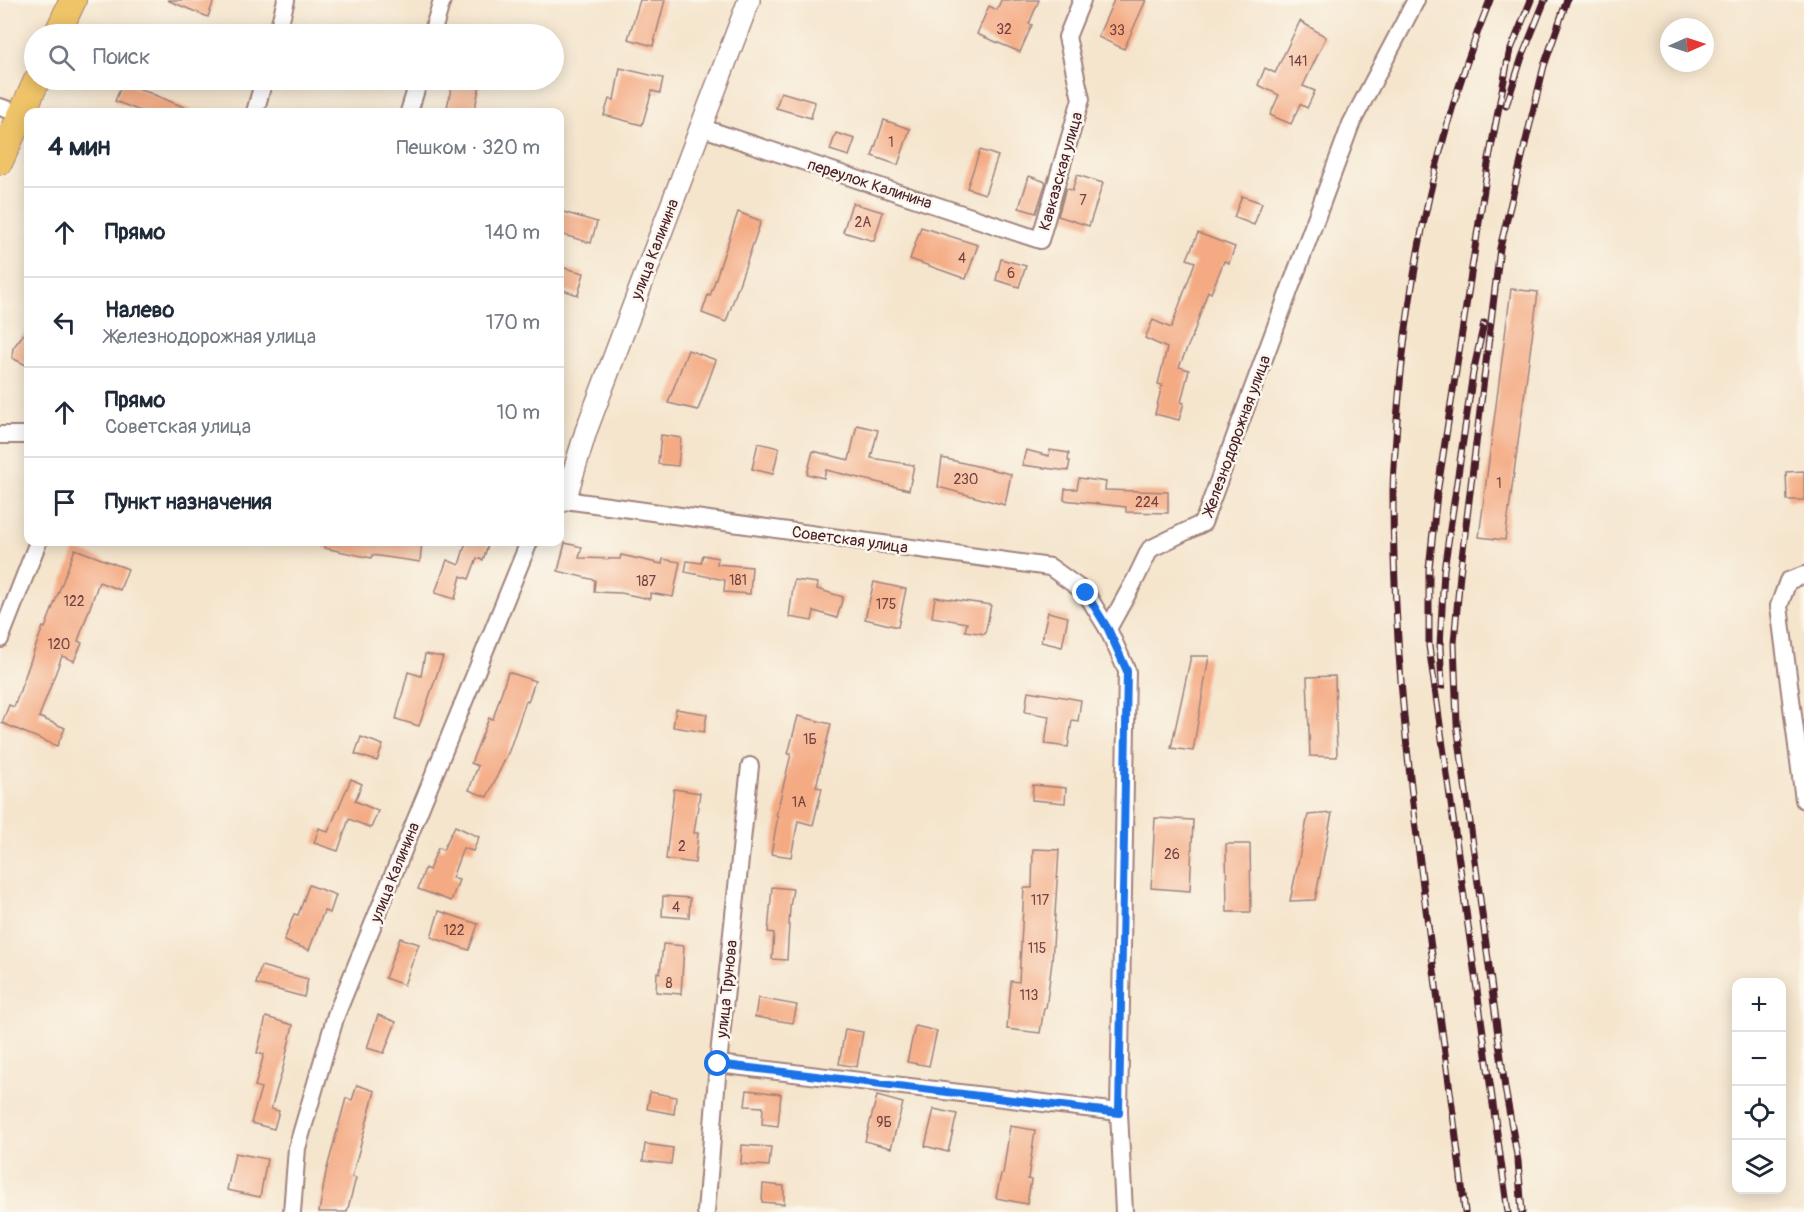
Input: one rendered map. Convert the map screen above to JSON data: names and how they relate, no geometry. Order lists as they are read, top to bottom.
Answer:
{
  "streets": {
    "street": [
      "Кавказская улица",
      "переулок Калинина",
      "улица Калинина",
      "Железнодорожная улица",
      "Советская улица",
      "улица Трунова"
    ]
  },
  "crossings": [
    ["Кавказская улица", "переулок Калинина"],
    ["переулок Калинина", "улица Калинина"],
    ["Железнодорожная улица", "Советская улица"]
  ],
  "house_numbers": [
    "32",
    "33",
    "141",
    "1",
    "7",
    "2А",
    "4",
    "6",
    "230",
    "1",
    "224",
    "181",
    "187",
    "122",
    "175",
    "120",
    "1Б",
    "1А",
    "2",
    "26",
    "117",
    "4",
    "122",
    "115",
    "8",
    "113",
    "9Б"
  ],
  "north": "right",
  "page": {
    "search": "Поиск",
    "heading": ["4 мин", "Пешком · 320 m"],
    "list": [
      ["Прямо", "140 m"],
      ["Налево", "Железнодорожная улица", "170 m"],
      ["Прямо", "Советская улица", "10 m"],
      "Пункт назначения"
    ],
    "map_buttons": ["+", "−"]
  }
}
